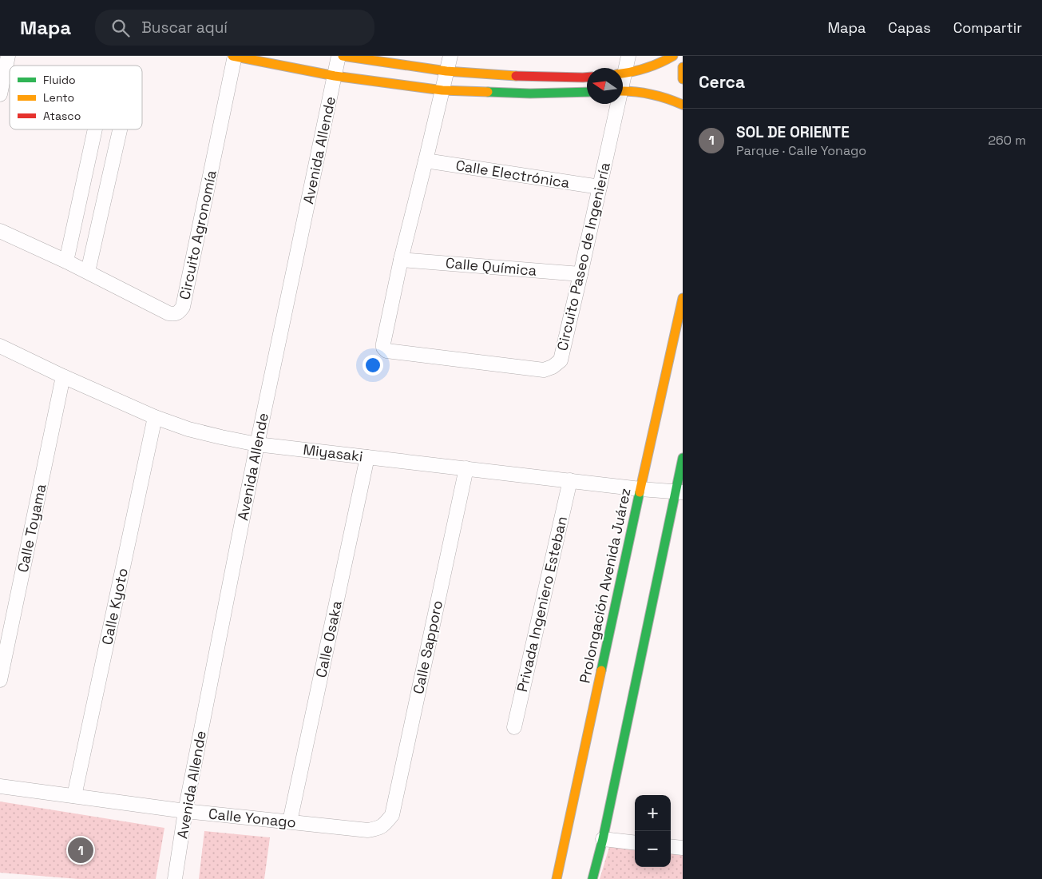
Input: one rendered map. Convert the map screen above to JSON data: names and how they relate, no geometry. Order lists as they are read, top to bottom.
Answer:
{
  "streets": {
    "street": [
      "Avenida Allende",
      "Calle Electrónica",
      "Circuito Agronomía",
      "Circuito Paseo de Ingeniería",
      "Calle Química",
      "Miyasaki",
      "Calle Toyama",
      "Prolongación Avenida Juárez",
      "Privada Ingeniero Esteban",
      "Calle Kyoto",
      "Calle Osaka",
      "Calle Sapporo",
      "Calle Yonago"
    ]
  },
  "crossings": [
    ["Avenida Allende", "Miyasaki"],
    ["Avenida Allende", "Calle Yonago"],
    ["Calle Electrónica", "Circuito Paseo de Ingeniería"],
    ["Circuito Paseo de Ingeniería", "Calle Química"],
    ["Miyasaki", "Calle Toyama"],
    ["Miyasaki", "Prolongación Avenida Juárez"],
    ["Miyasaki", "Privada Ingeniero Esteban"],
    ["Miyasaki", "Calle Kyoto"],
    ["Miyasaki", "Calle Osaka"],
    ["Miyasaki", "Calle Sapporo"],
    ["Calle Kyoto", "Calle Yonago"],
    ["Calle Osaka", "Calle Yonago"],
    ["Calle Sapporo", "Calle Yonago"]
  ],
  "legend": ["Fluido", "Lento", "Atasco"],
  "north": "left",
  "page": {
    "header": "Mapa",
    "search": "Buscar aquí",
    "nav": ["Mapa", "Capas", "Compartir"],
    "heading": "Cerca",
    "list": [
      {
        "mark": "1",
        "name": "SOL DE ORIENTE",
        "note": "Parque · Calle Yonago",
        "value": "260 m"
      }
    ],
    "map_buttons": ["+", "−"],
    "pins": "1"
  }
}
